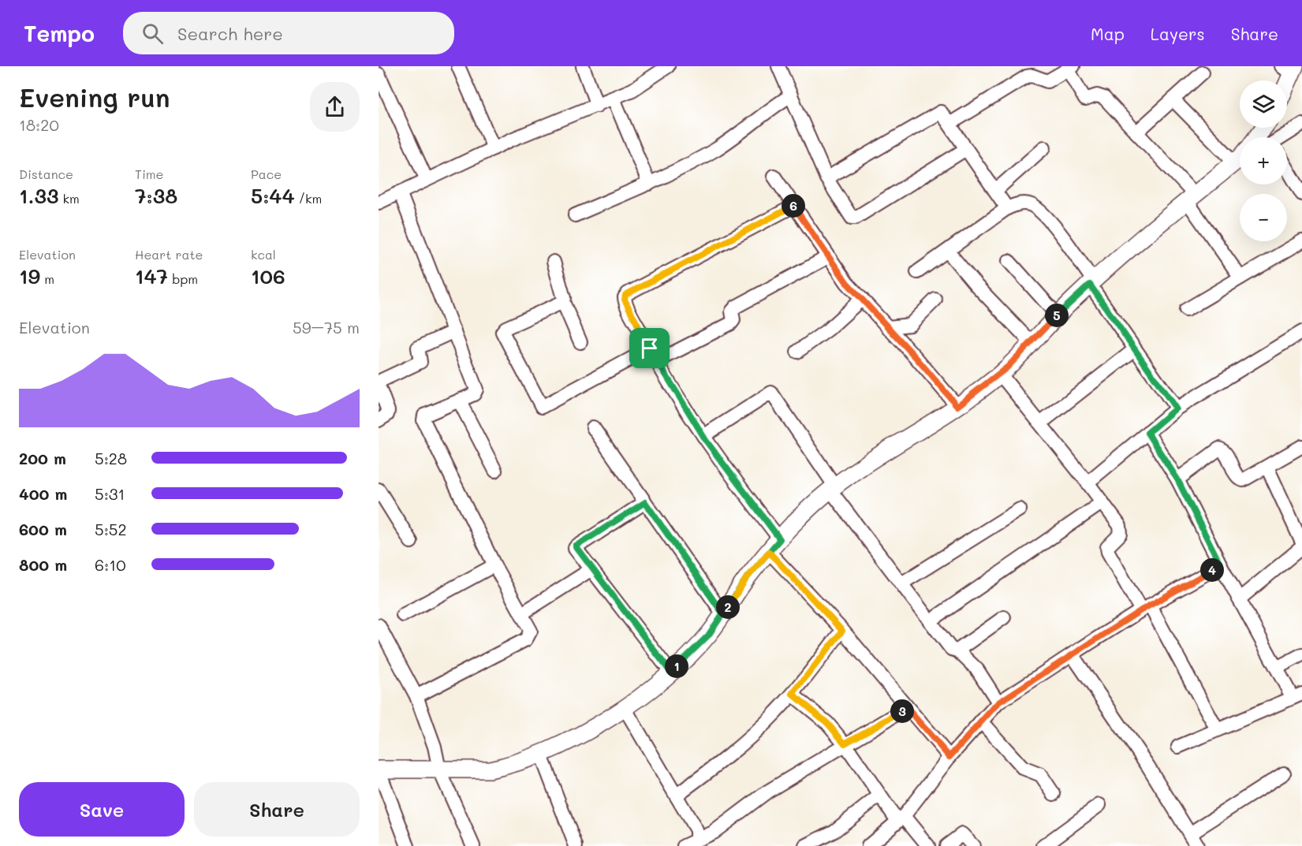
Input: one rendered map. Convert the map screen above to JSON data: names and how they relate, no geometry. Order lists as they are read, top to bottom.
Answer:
{
  "page": {
    "header": "Tempo",
    "search": "Search here",
    "nav": ["Map", "Layers", "Share"],
    "heading": ["Evening run", "18:20"],
    "map_buttons": ["+", "−"],
    "stats": [
      ["Distance", "1.33 km"],
      ["Time", "7:38"],
      ["Pace", "5:44 /km"],
      ["Elevation", "19 m"],
      ["Heart rate", "147 bpm"],
      ["kcal", "106"]
    ],
    "pins": [
      "6",
      "5",
      "4",
      "2",
      "1",
      "3"
    ],
    "chart": ["Elevation", "59–75 m"],
    "list": [
      {
        "name": "200 m",
        "note": "5:28"
      },
      {
        "name": "400 m",
        "note": "5:31"
      },
      {
        "name": "600 m",
        "note": "5:52"
      },
      {
        "name": "800 m",
        "note": "6:10"
      }
    ],
    "buttons": ["Save", "Share"]
  }
}
